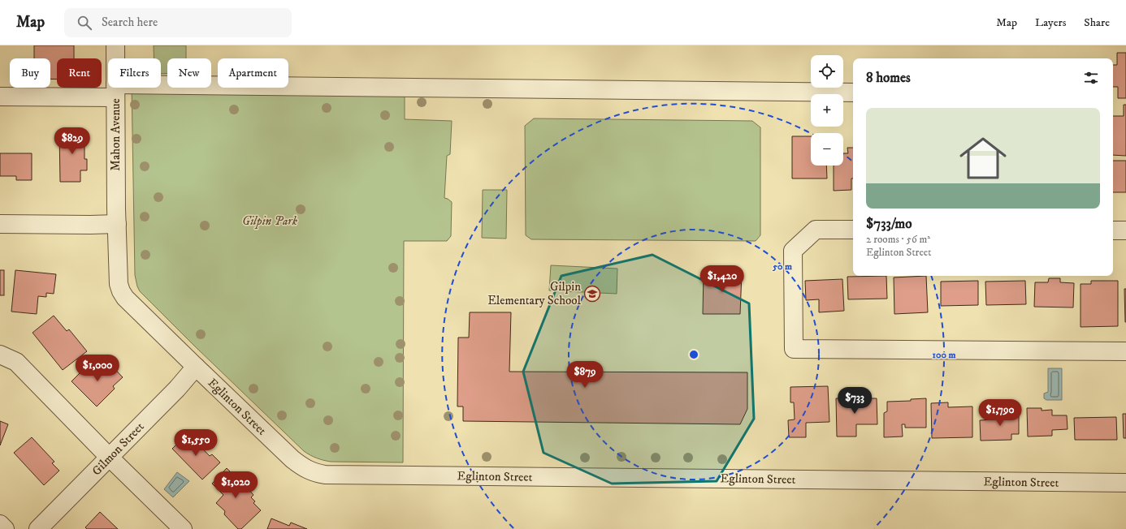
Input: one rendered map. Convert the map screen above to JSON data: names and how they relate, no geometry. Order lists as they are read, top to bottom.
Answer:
{
  "streets": {
    "street": ["Mahon Avenue", "Eglinton Street", "Gilmon Street"]
  },
  "crossings": [
    ["Mahon Avenue", "Eglinton Street"],
    ["Eglinton Street", "Gilmon Street"]
  ],
  "parks": ["Gilpin Park"],
  "places": {
    "school or university": ["Gilpin Elementary School"]
  },
  "page": {
    "header": "Map",
    "search": "Search here",
    "nav": ["Map", "Layers", "Share"],
    "map_buttons": ["+", "−"],
    "chip": [
      "Buy",
      "Rent",
      "Filters",
      "New",
      "Apartment"
    ],
    "heading": "8 homes",
    "list": [
      {
        "name": "$733/mo",
        "note": "2 rooms · 56 m² · Eglinton Street"
      }
    ],
    "price": [
      "$829",
      "$1,420",
      "$1,000",
      "$879",
      "$733",
      "$1,790",
      "$1,550",
      "$1,020"
    ]
  },
  "rings": ["50 m", "100 m"]
}
